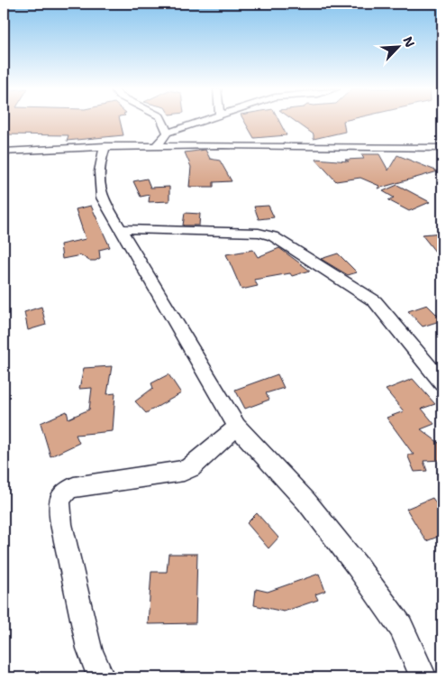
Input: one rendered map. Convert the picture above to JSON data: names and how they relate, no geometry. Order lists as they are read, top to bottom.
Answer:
{
  "north": "top right"
}
